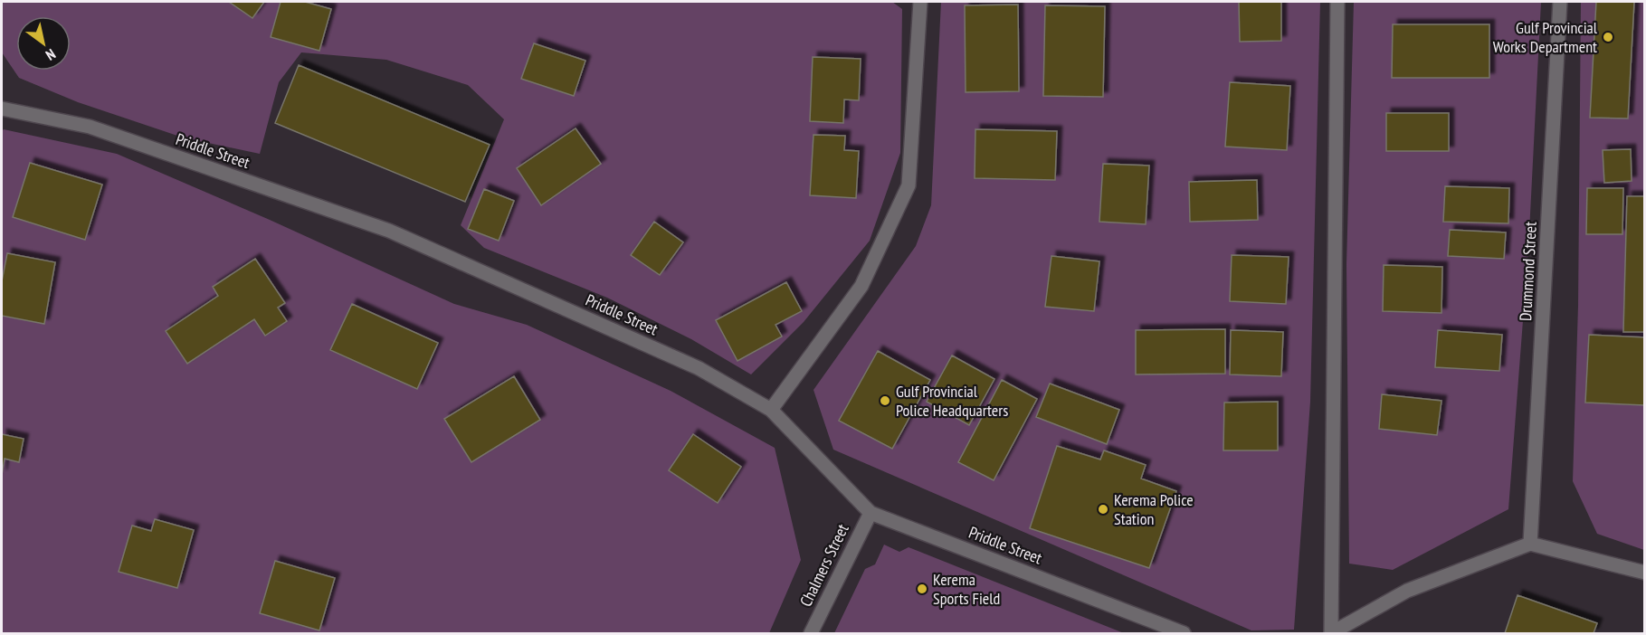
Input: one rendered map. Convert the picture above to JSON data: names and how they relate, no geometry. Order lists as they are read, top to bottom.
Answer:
{
  "streets": {
    "street": ["Priddle Street", "Drummond Street", "Chalmers Street"]
  },
  "crossings": [
    ["Priddle Street", "Chalmers Street"]
  ],
  "places": [
    "Gulf Provincial Works Department",
    "Gulf Provincial Police Headquarters",
    "Kerema Police Station",
    "Kerema Sports Field"
  ],
  "north": "bottom right"
}
